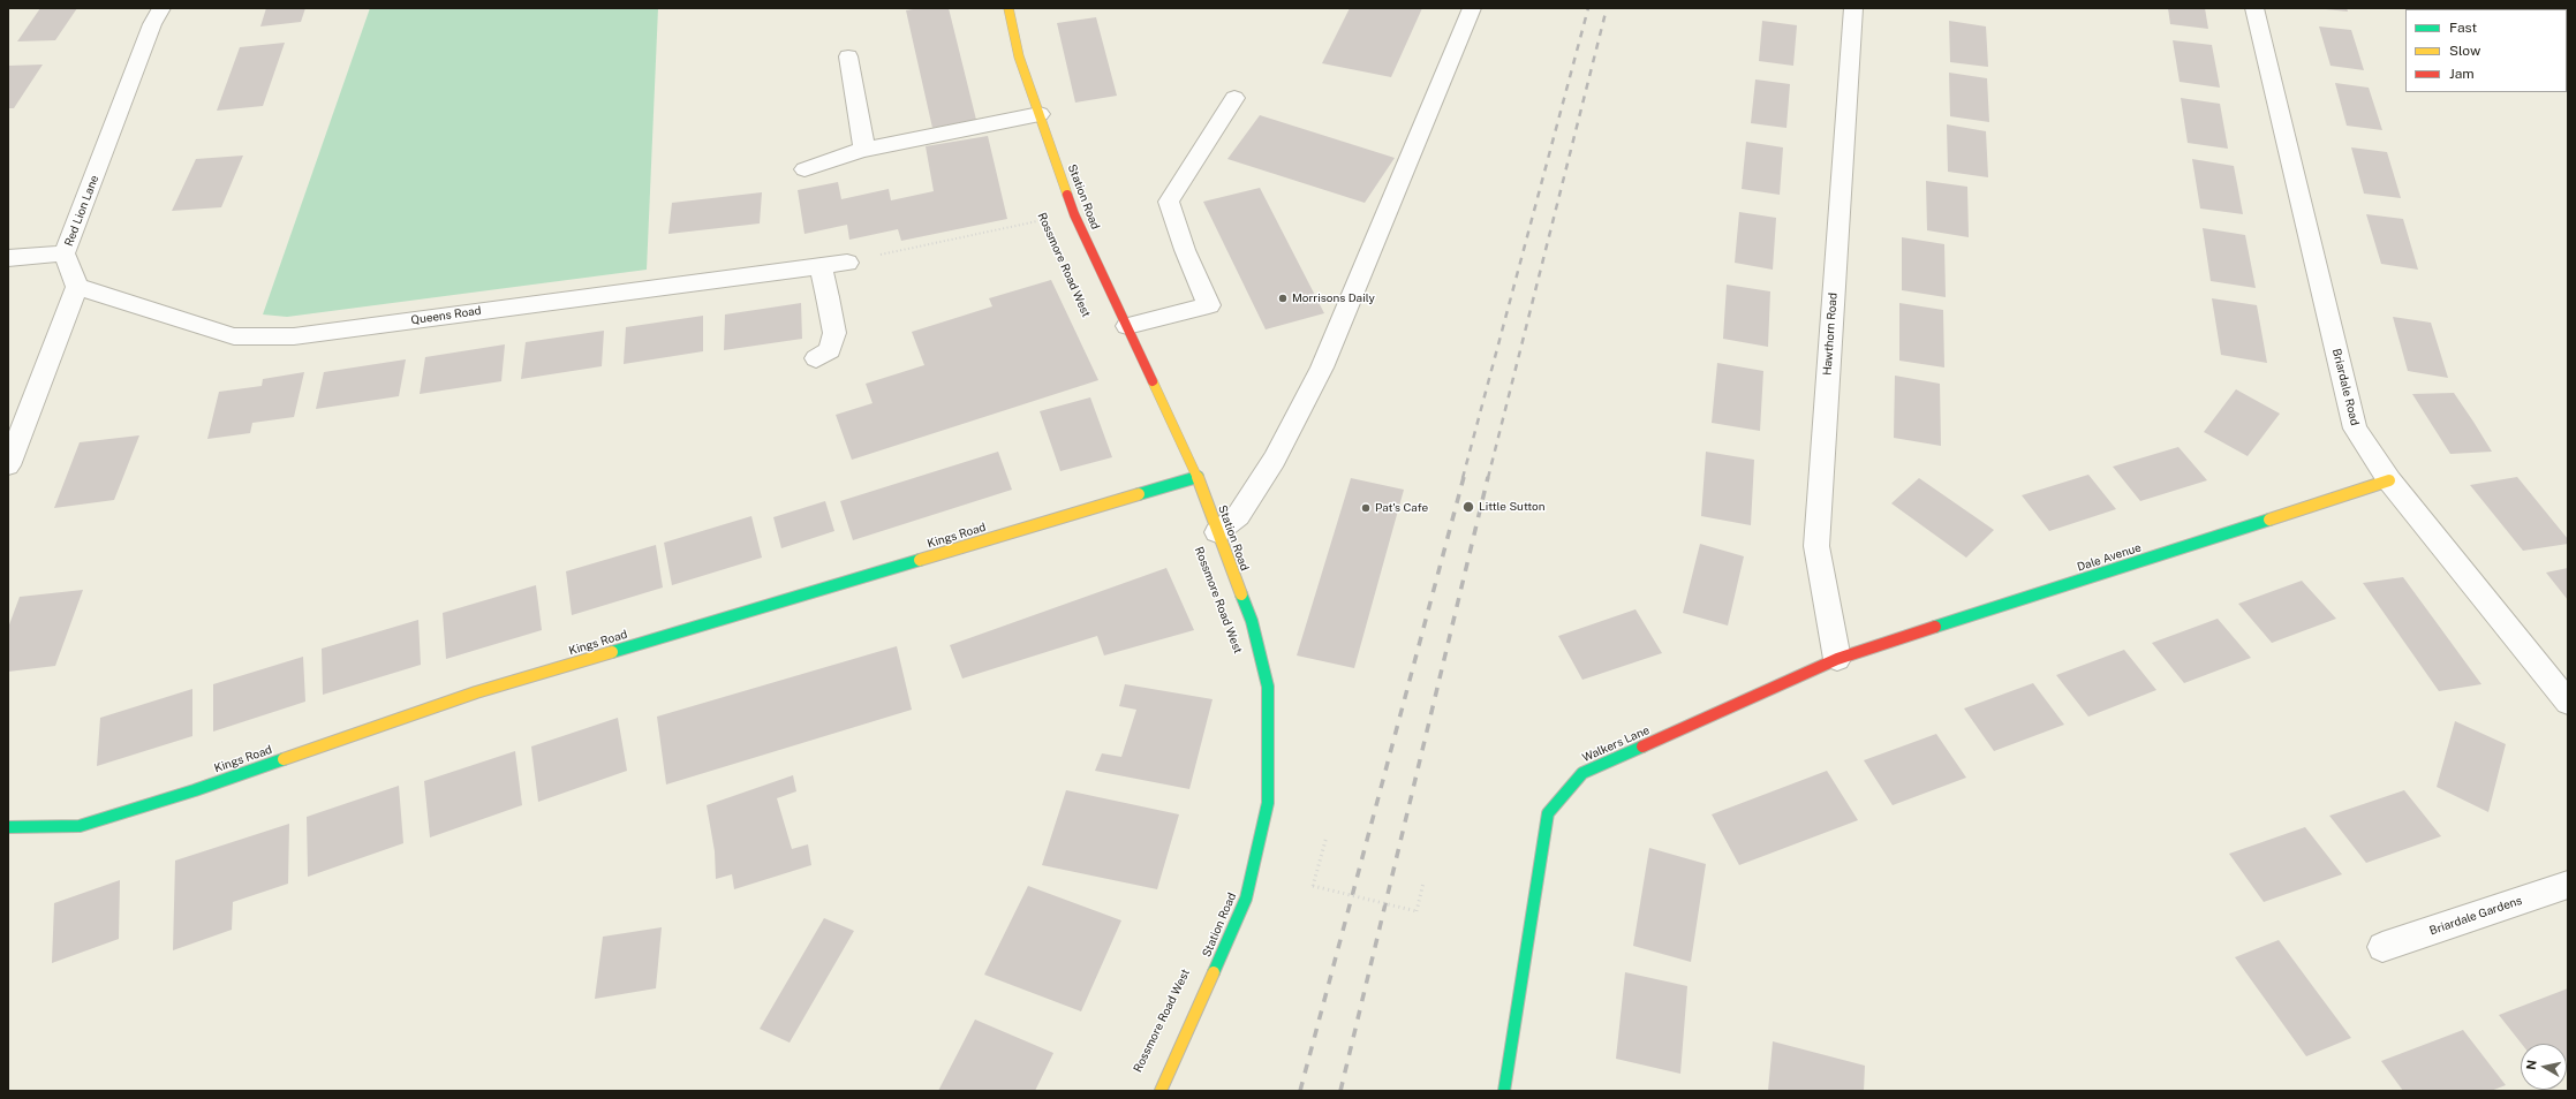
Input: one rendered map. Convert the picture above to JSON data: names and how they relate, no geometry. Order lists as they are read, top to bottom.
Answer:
{
  "streets": {
    "street": [
      "Station Road",
      "Red Lion Lane",
      "Queens Road",
      "Hawthorn Road",
      "Briardale Road",
      "Kings Road",
      "Dale Avenue",
      "Walkers Lane",
      "Briardale Gardens"
    ]
  },
  "crossings": [
    ["Station Road", "Kings Road"],
    ["Red Lion Lane", "Queens Road"],
    ["Hawthorn Road", "Dale Avenue"],
    ["Hawthorn Road", "Walkers Lane"],
    ["Briardale Road", "Dale Avenue"],
    ["Dale Avenue", "Walkers Lane"]
  ],
  "places": ["Morrisons Daily", "Little Sutton", "Pat's Cafe"],
  "legend": ["Fast", "Slow", "Jam"],
  "north": "left"
}
